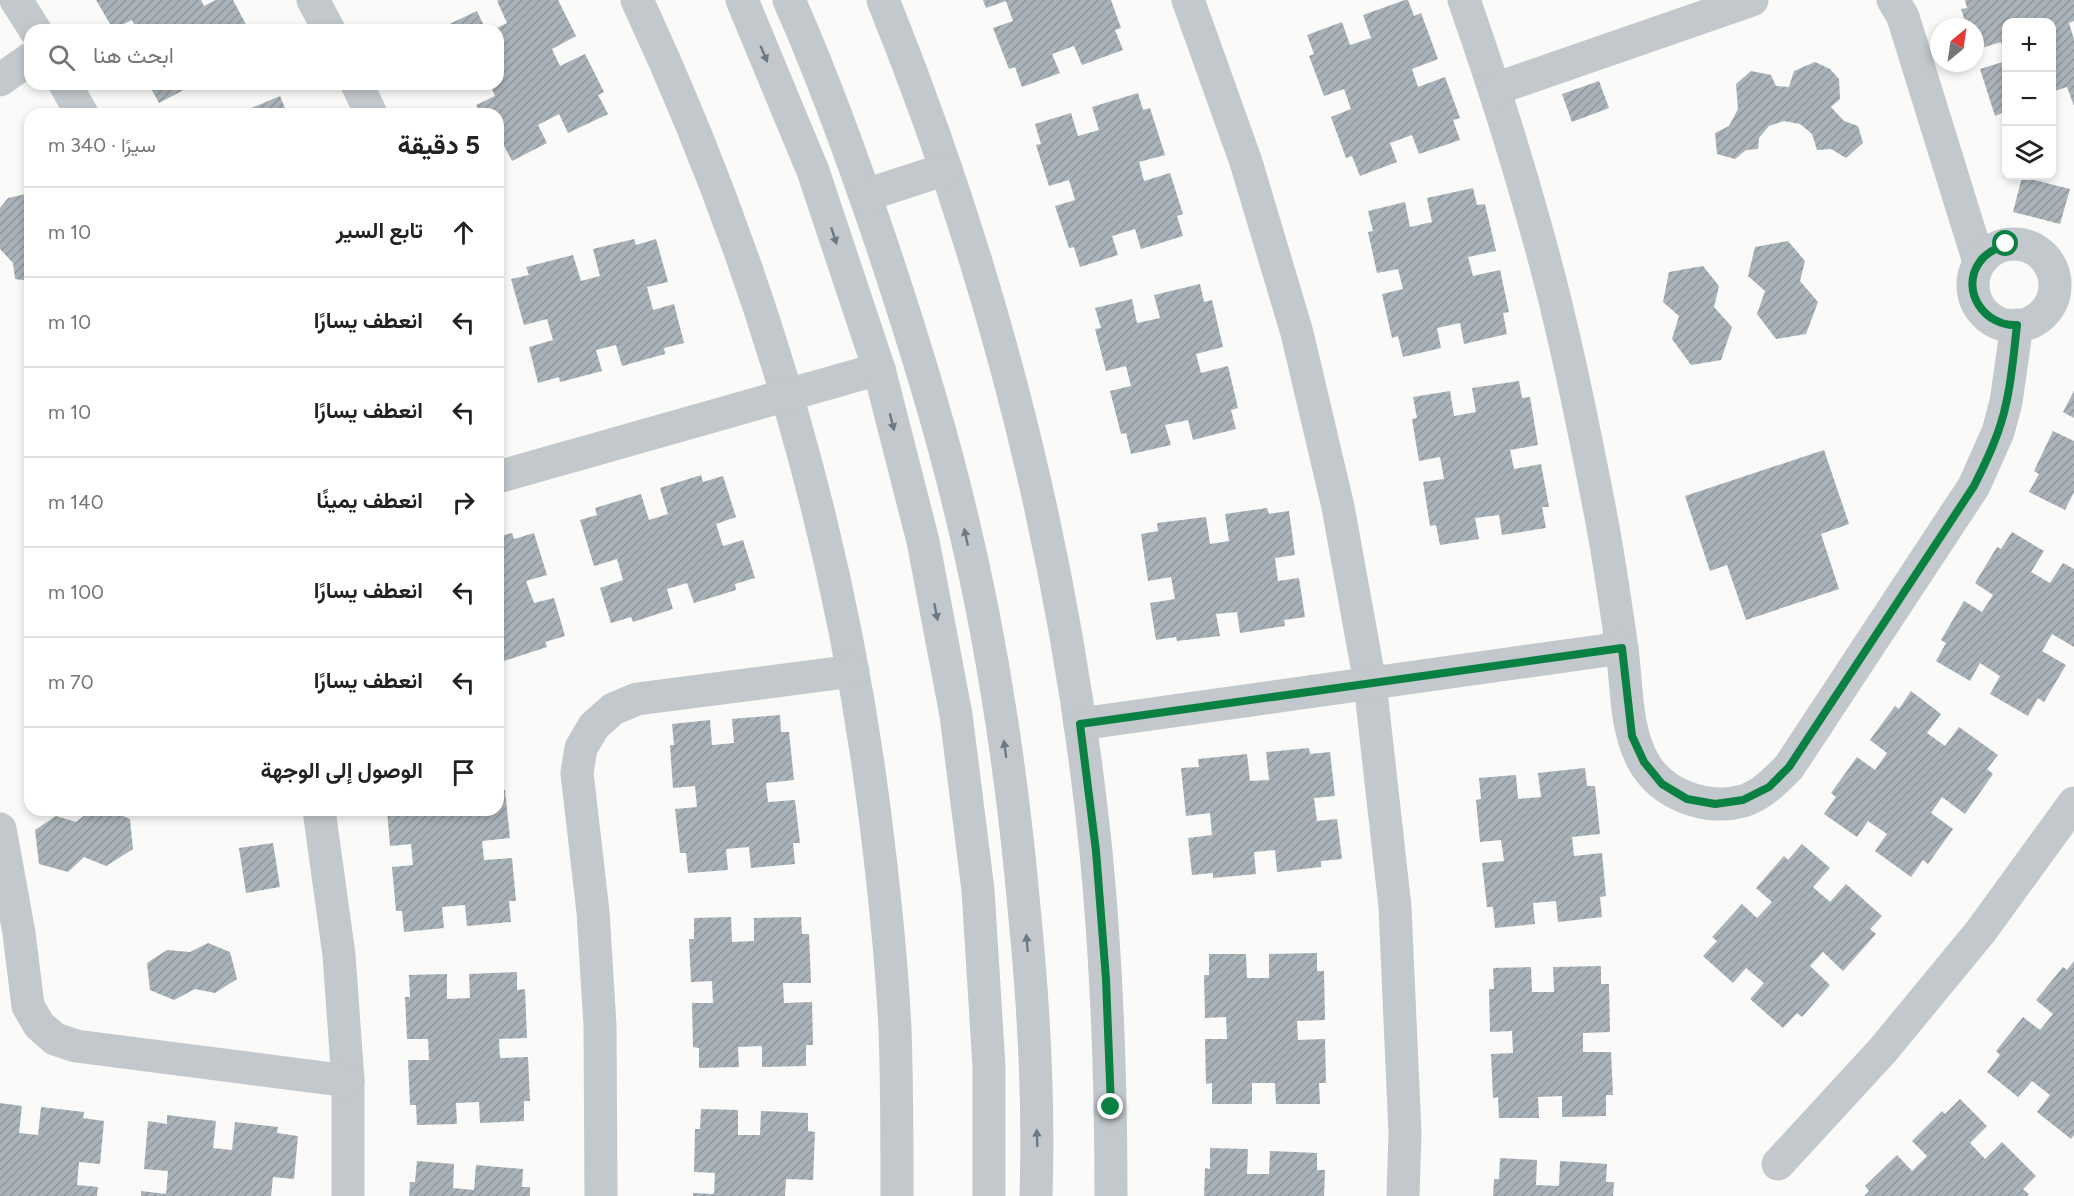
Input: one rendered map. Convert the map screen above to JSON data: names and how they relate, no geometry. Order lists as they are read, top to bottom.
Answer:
{
  "north": "top right",
  "page": {
    "map_buttons": ["+", "−"],
    "search": "ابحث هنا",
    "heading": ["5 دقيقة", "سيرًا · 340 m"],
    "list": [
      ["تابع السير", "10 m"],
      ["انعطف يسارًا", "10 m"],
      ["انعطف يسارًا", "10 m"],
      ["انعطف يمينًا", "140 m"],
      ["انعطف يسارًا", "100 m"],
      ["انعطف يسارًا", "70 m"],
      "الوصول إلى الوجهة"
    ]
  }
}
